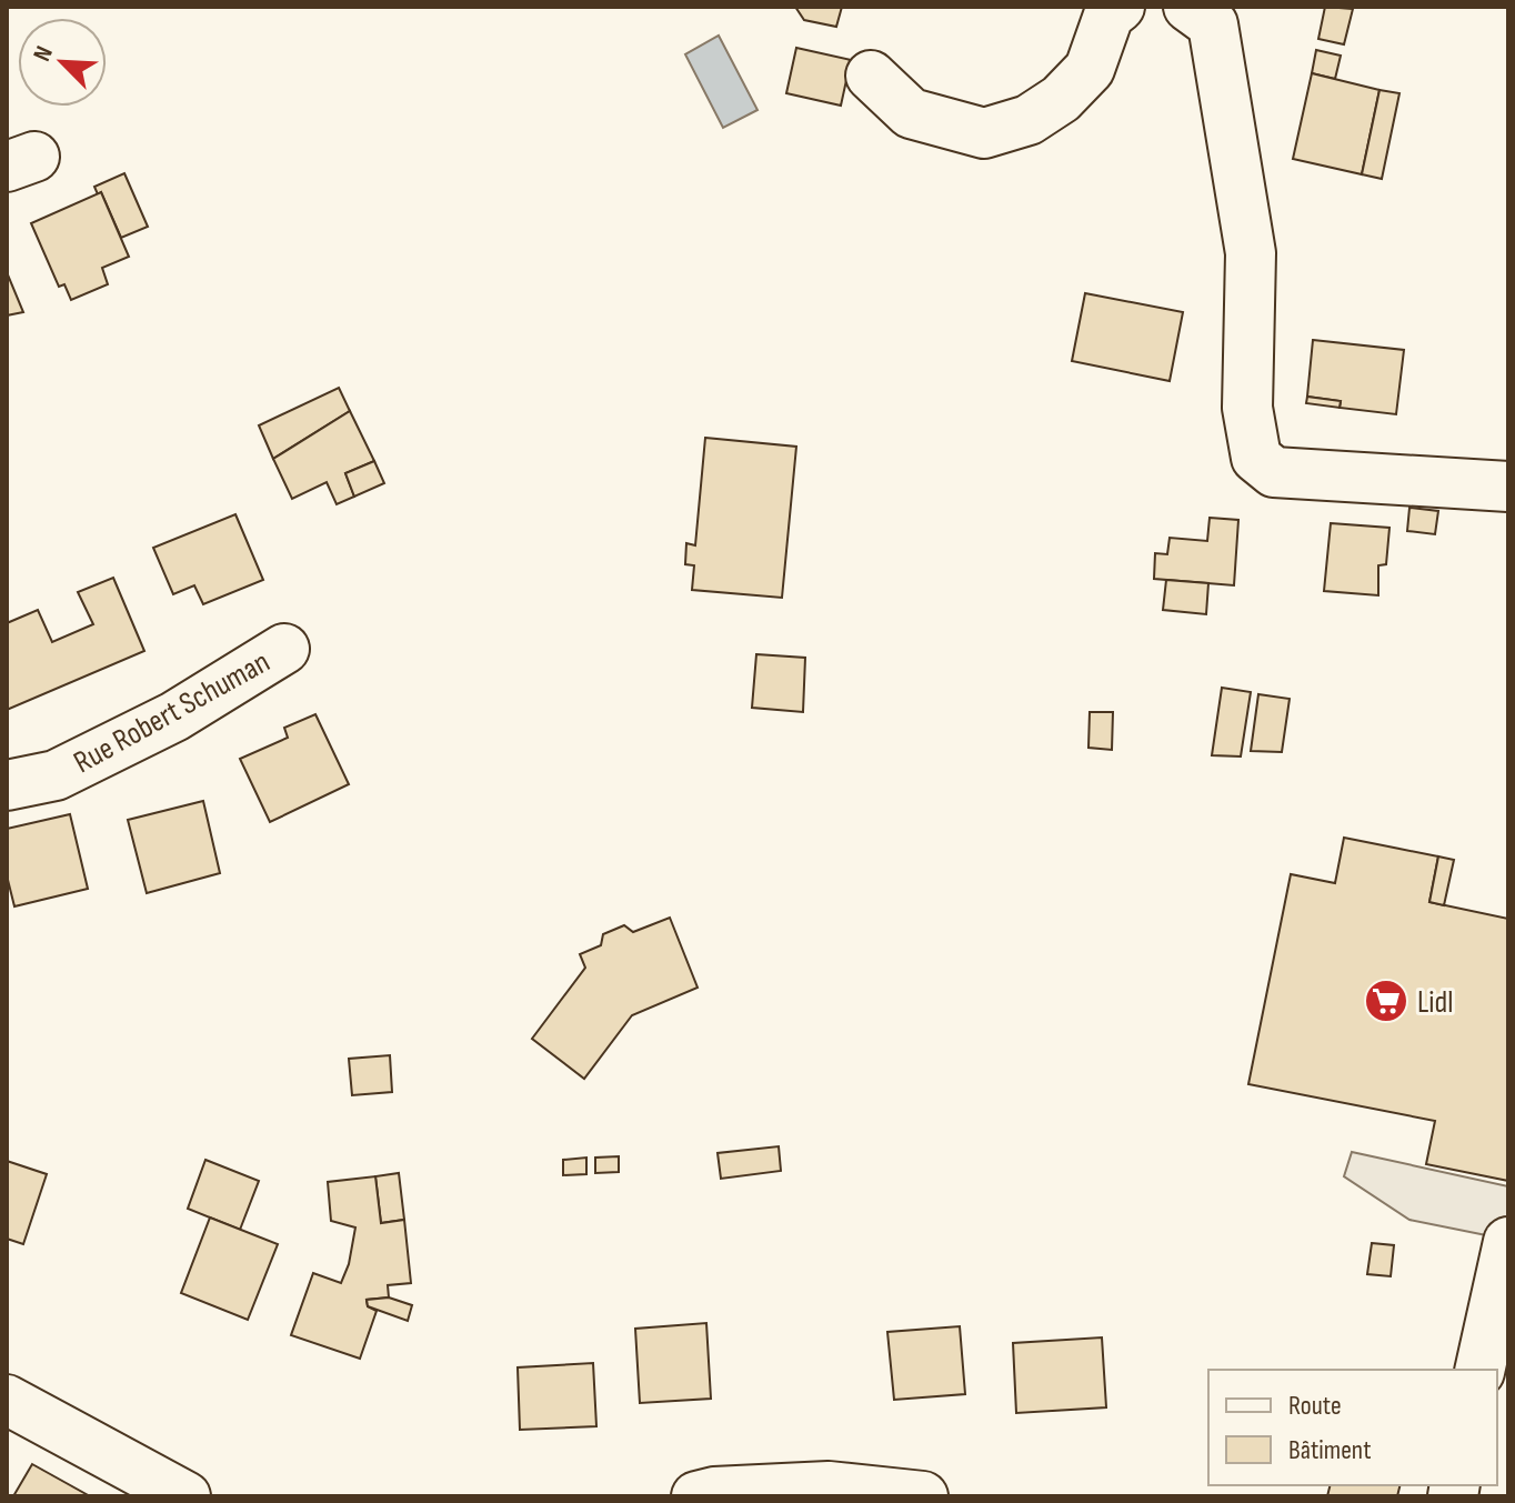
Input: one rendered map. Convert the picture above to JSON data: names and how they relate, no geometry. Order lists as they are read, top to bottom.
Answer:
{
  "streets": {
    "street": ["Rue Robert Schuman"]
  },
  "places": {
    "supermarket": ["Lidl"]
  },
  "legend": ["Route", "Bâtiment"],
  "north": "top left"
}
